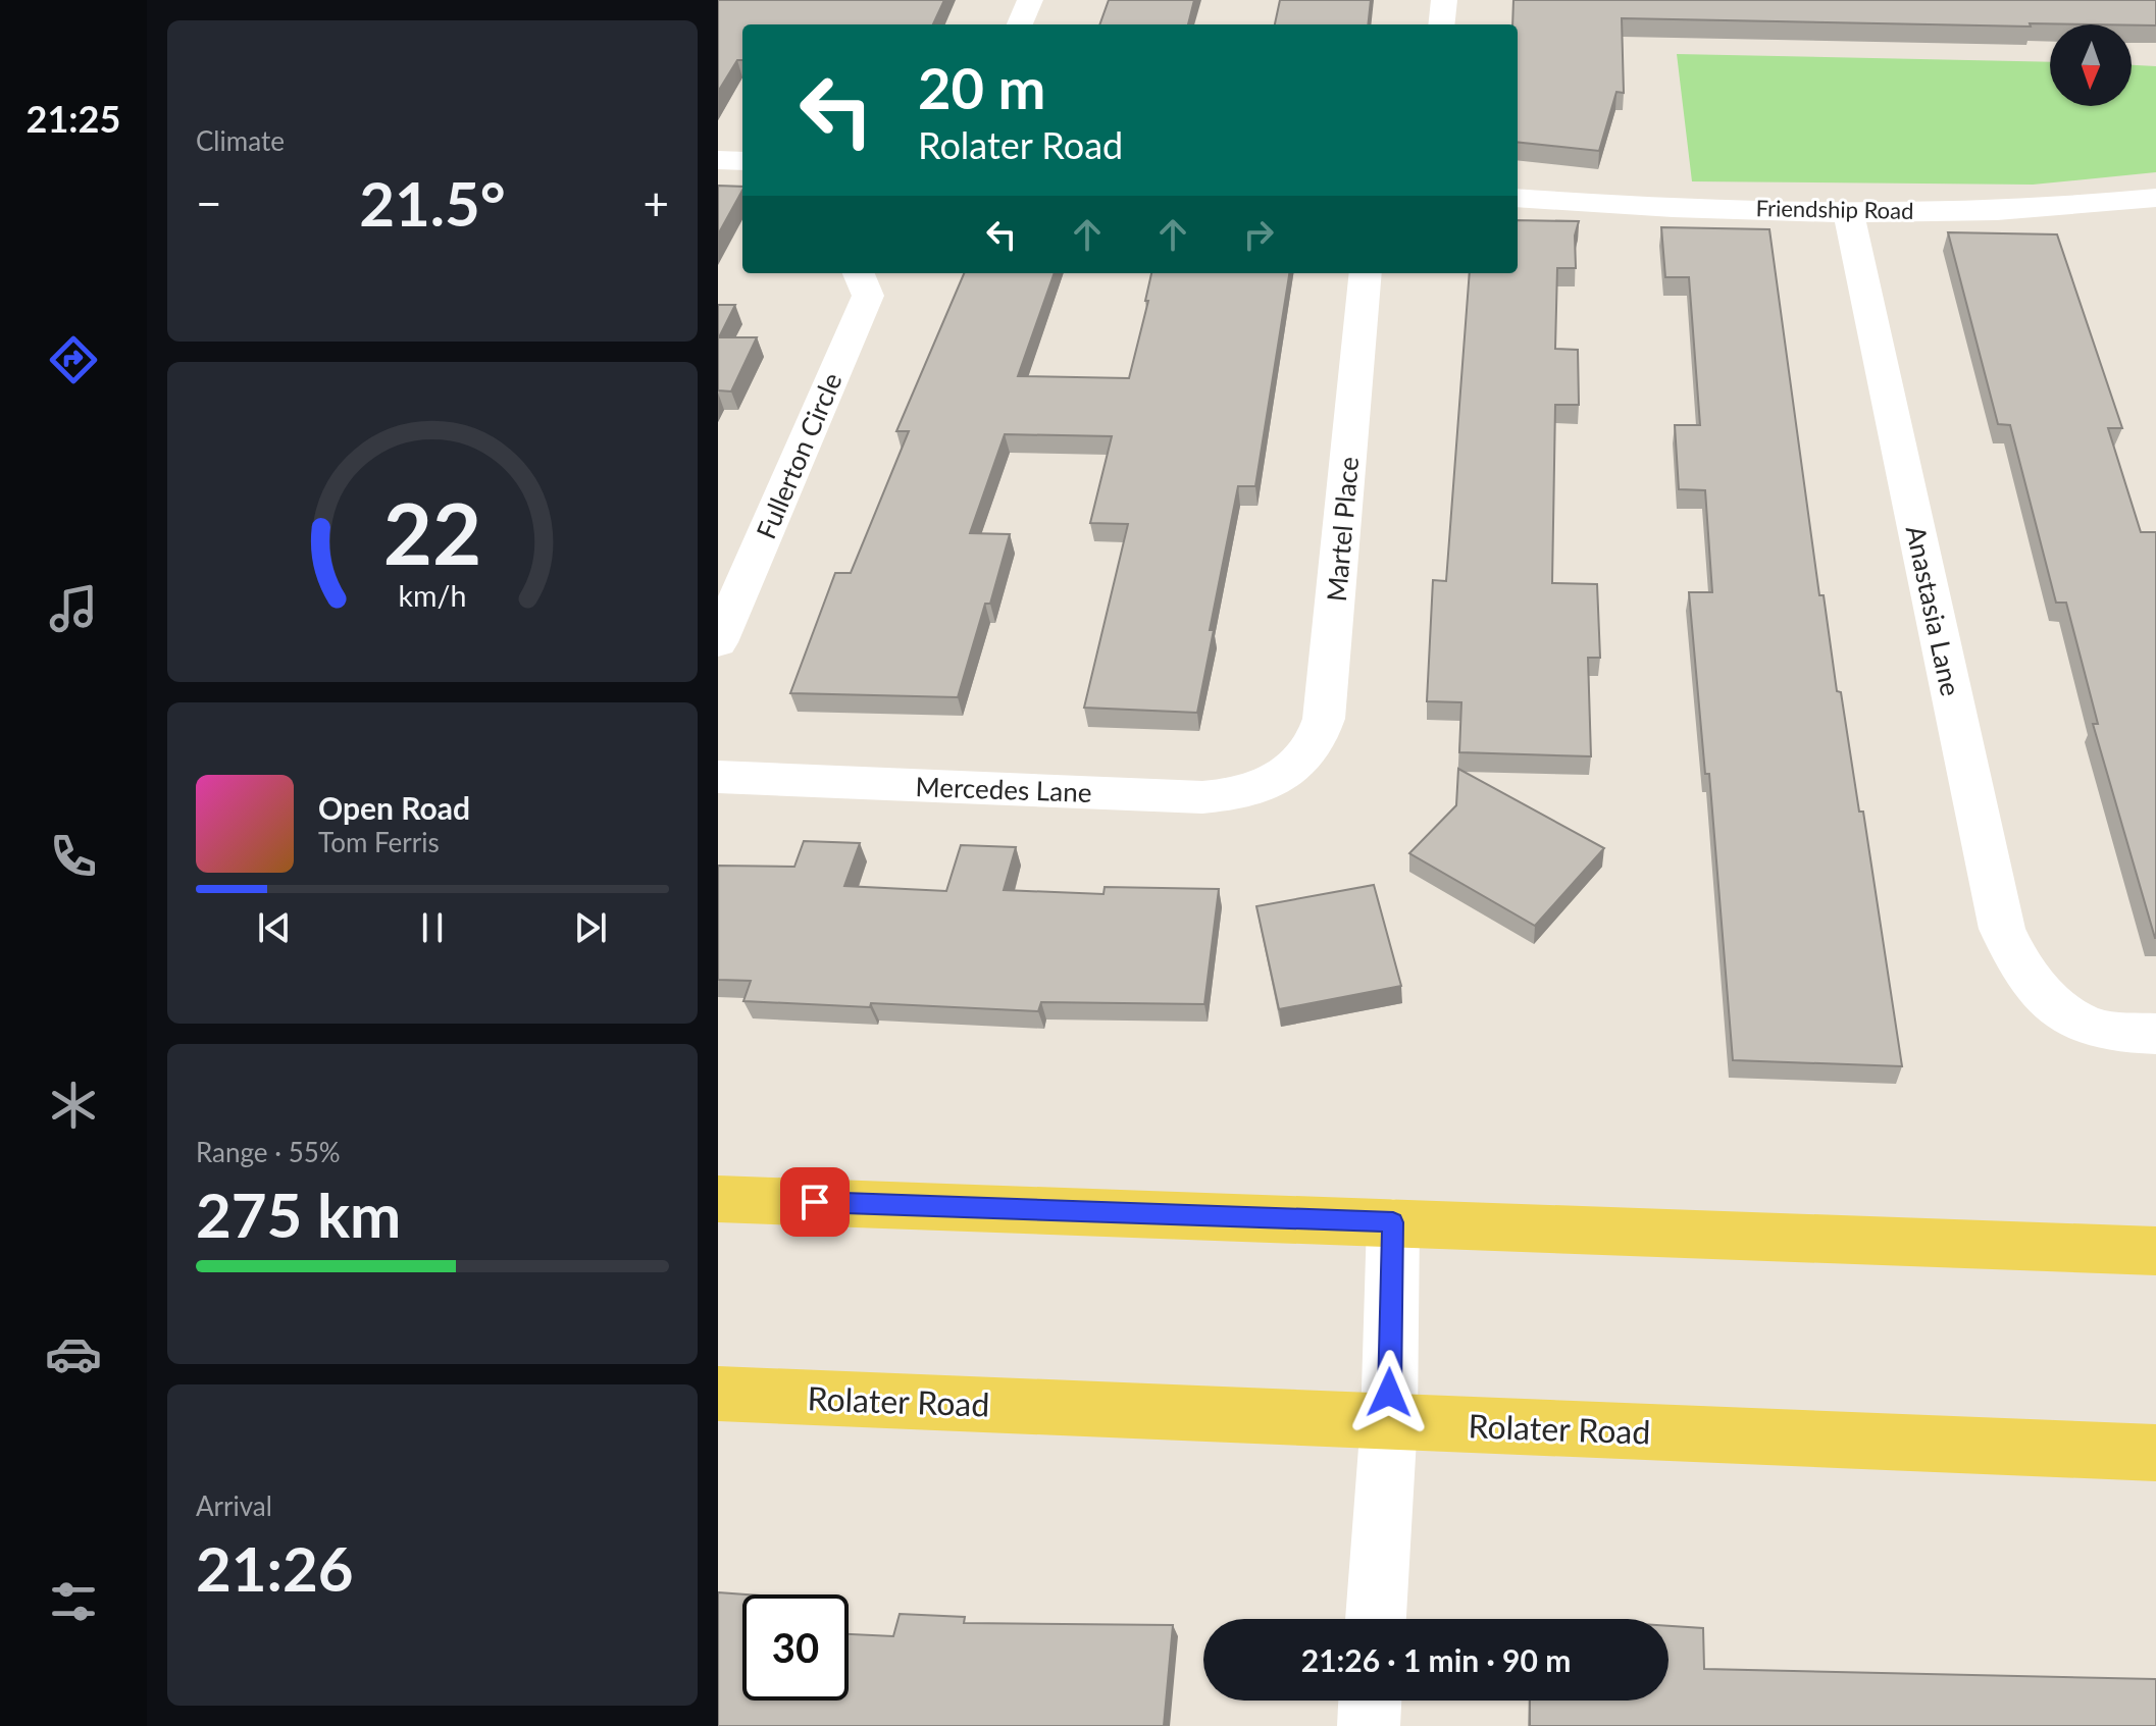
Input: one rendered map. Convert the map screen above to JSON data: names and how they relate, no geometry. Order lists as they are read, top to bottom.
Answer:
{
  "streets": {
    "main road": ["Rolater Road"],
    "street": [
      "Friendship Road",
      "Fullerton Circle",
      "Martel Place",
      "Anastasia Lane",
      "Mercedes Lane"
    ]
  },
  "crossings": [
    ["Friendship Road", "Anastasia Lane"],
    ["Martel Place", "Mercedes Lane"]
  ],
  "north": "bottom",
  "page": {
    "tabs": "21:25",
    "tile": [
      "Climate",
      ["Range · 55%", "275 km"],
      ["Arrival", "21:26"]
    ],
    "turn": ["20 m", "Rolater Road"],
    "heat": ["−", "21.5°", "+"],
    "song": ["Open Road", "Tom Ferris"],
    "limit": "30",
    "trip": "21:26 · 1 min · 90 m",
    "gauge": ["22", "km/h"]
  }
}
